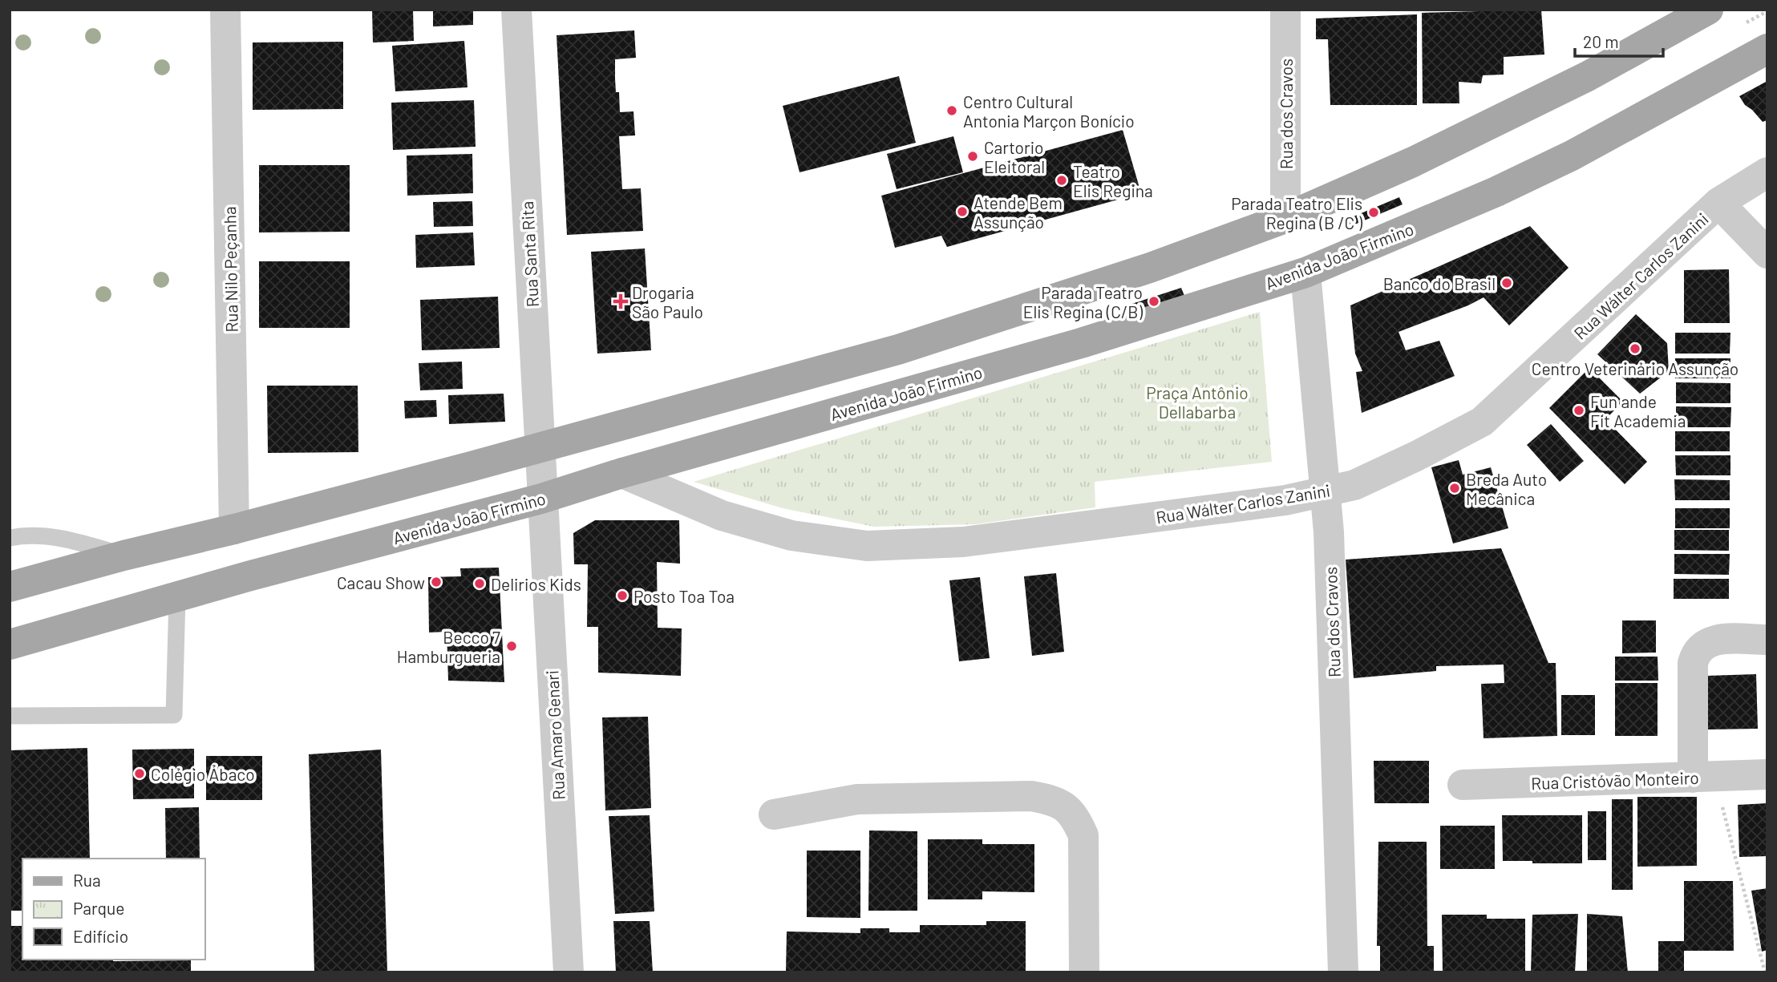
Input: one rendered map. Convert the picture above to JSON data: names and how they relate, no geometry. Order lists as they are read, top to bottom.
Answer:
{
  "streets": {
    "main road": ["Avenida João Firmino"],
    "street": [
      "Rua dos Cravos",
      "Rua Santa Rita",
      "Rua Nilo Peçanha",
      "Rua Wálter Carlos Zanini",
      "Rua Amaro Genari",
      "Rua Cristóvão Monteiro"
    ]
  },
  "crossings": [
    ["Rua dos Cravos", "Avenida João Firmino"],
    ["Rua dos Cravos", "Rua Wálter Carlos Zanini"],
    ["Rua Santa Rita", "Avenida João Firmino"],
    ["Rua Santa Rita", "Rua Amaro Genari"],
    ["Avenida João Firmino", "Rua Wálter Carlos Zanini"],
    ["Avenida João Firmino", "Rua Amaro Genari"]
  ],
  "parks": ["Praça Antônio Dellabarba"],
  "places": {
    "other": [
      "Centro Cultural Antonia Marçon Bonício",
      "Cartorio Eleitoral",
      "Teatro Elis Regina",
      "Atende Bem Assunção",
      "Parada Teatro Elis Regina (B /C )",
      "Banco do Brasil",
      "Parada Teatro Elis Regina (C/B)",
      "Centro Veterinário Assunção",
      "Fun ande Fit Academia",
      "Breda Auto Mecânica",
      "Cacau Show",
      "Delirios Kids",
      "Posto Toa Toa",
      "Becco 7 Hamburgueria",
      "Colégio Ábaco"
    ],
    "health": ["Drogaria São Paulo"]
  },
  "legend": ["Rua", "Parque", "Edifício"],
  "scale_bar": "20 m"
}
